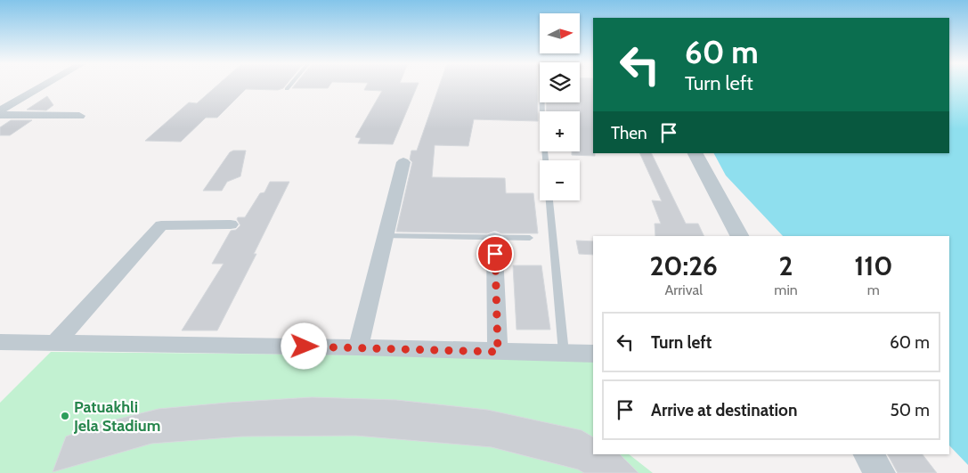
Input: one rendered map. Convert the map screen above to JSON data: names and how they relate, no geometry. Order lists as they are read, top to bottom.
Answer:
{
  "places": ["Patuakhli Jela Stadium"],
  "north": "right",
  "page": {
    "map_buttons": ["+", "−"],
    "turn": ["60 m", "Turn left"],
    "then": "Then",
    "eta": [
      "20:26",
      "Arrival",
      "2",
      "min",
      "110",
      "m"
    ],
    "list": [
      {
        "name": "Turn left",
        "value": "60 m"
      },
      {
        "name": "Arrive at destination",
        "value": "50 m"
      }
    ]
  }
}
